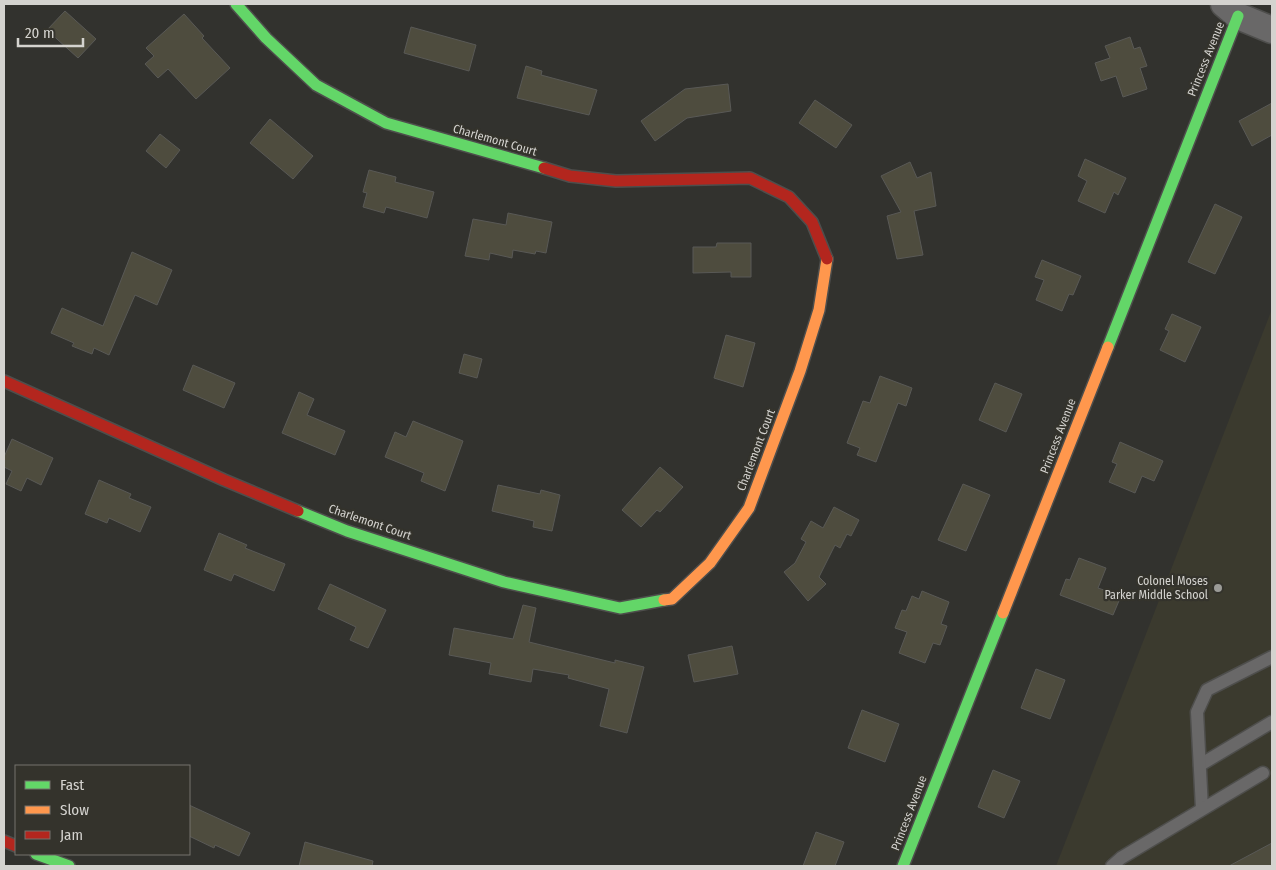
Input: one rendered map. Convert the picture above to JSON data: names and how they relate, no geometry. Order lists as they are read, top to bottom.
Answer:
{
  "streets": {
    "street": ["Princess Avenue", "Charlemont Court"]
  },
  "places": ["Colonel Moses Parker Middle School"],
  "legend": ["Fast", "Slow", "Jam"],
  "scale_bar": "20 m"
}
